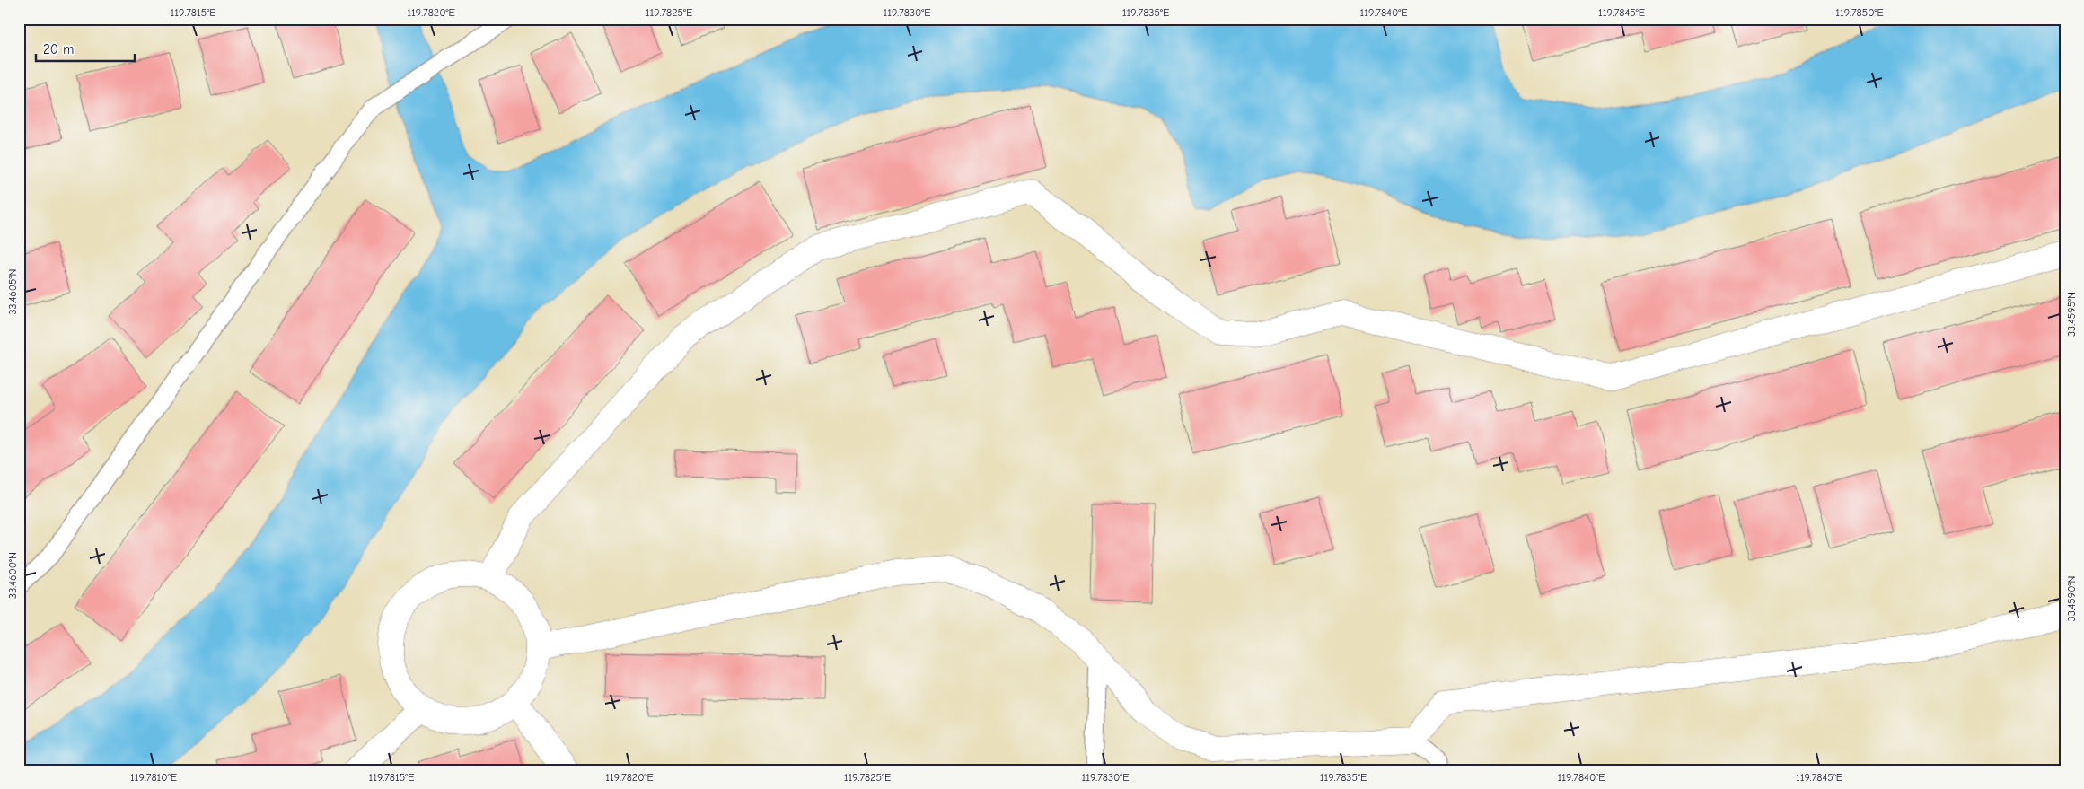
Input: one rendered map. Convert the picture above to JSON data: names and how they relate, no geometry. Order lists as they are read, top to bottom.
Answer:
{
  "scale_bar": "20 m",
  "coordinates": [
    "119.7815°E",
    "119.7820°E",
    "119.7825°E",
    "119.7830°E",
    "119.7835°E",
    "119.7840°E",
    "119.7845°E",
    "119.7850°E",
    "33.4605°N",
    "33.4595°N",
    "33.4600°N",
    "33.4590°N",
    "119.7810°E"
  ]
}
